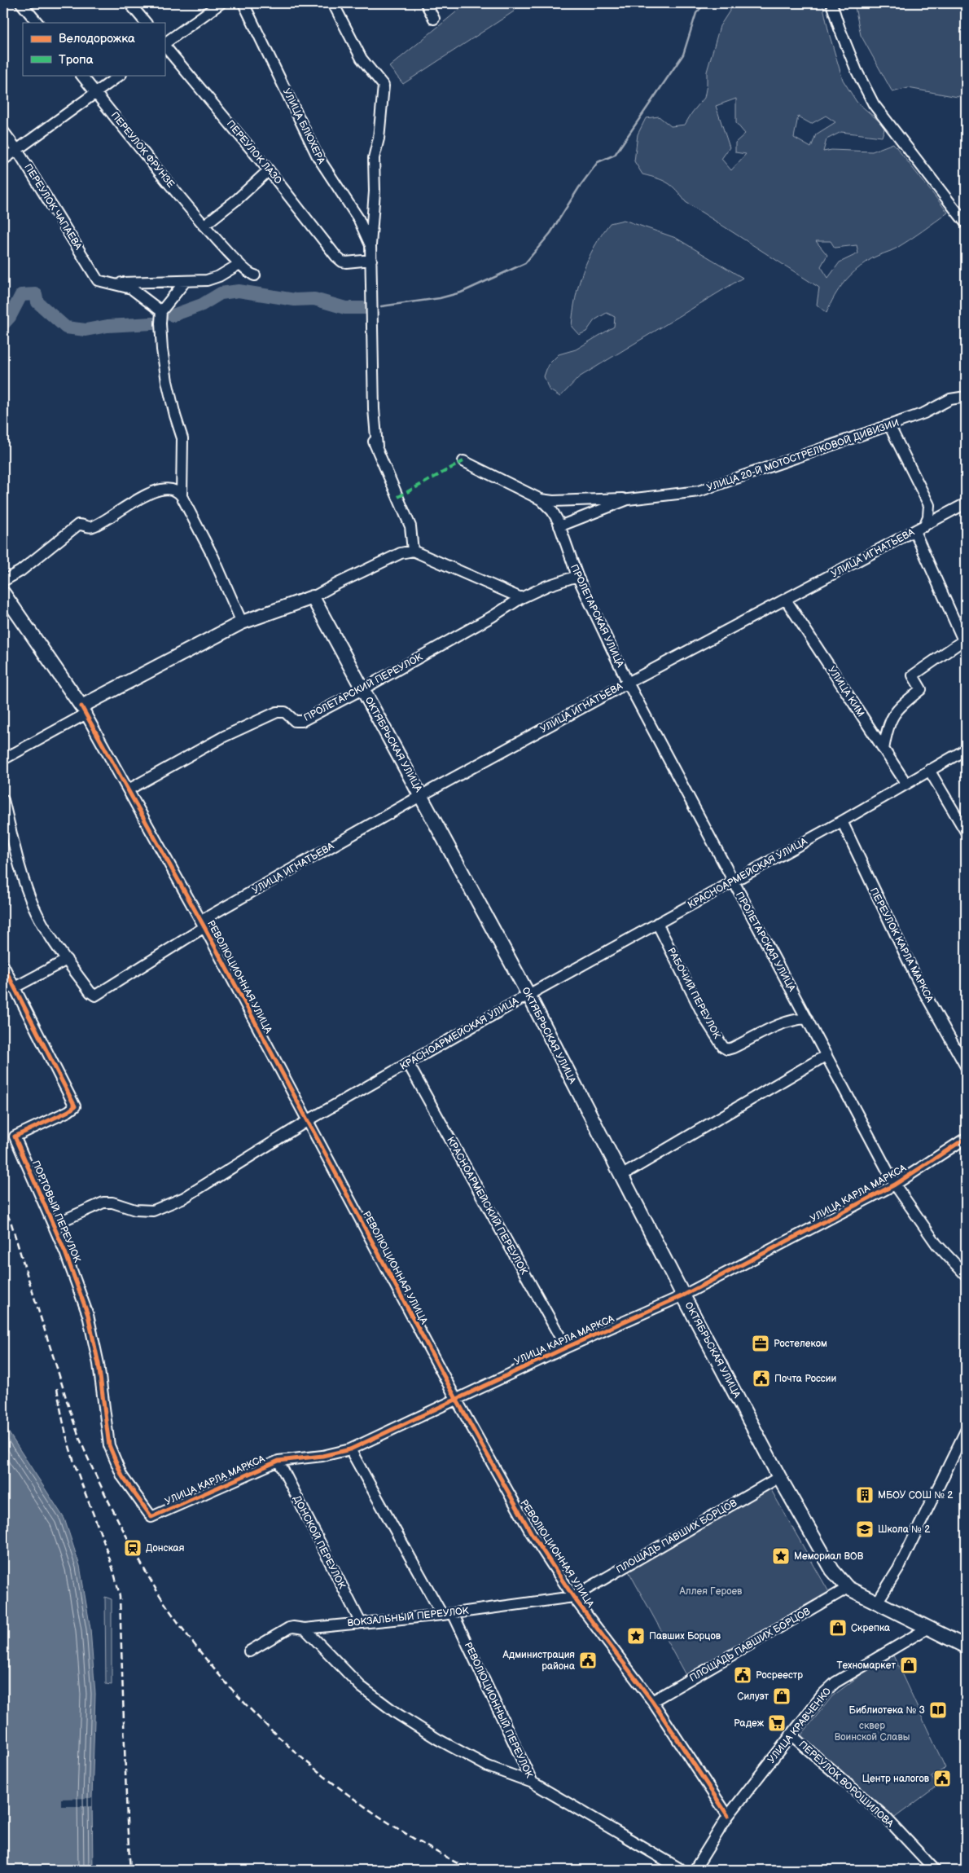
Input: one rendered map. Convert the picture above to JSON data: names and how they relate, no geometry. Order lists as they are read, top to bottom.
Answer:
{
  "streets": {
    "main road": ["ОКТЯБРЬСКАЯ УЛИЦА", "РЕВОЛЮЦИОННАЯ УЛИЦА"],
    "street": [
      "УЛИЦА БЛЮХЕРА",
      "ПЕРЕУЛОК ФРУНЗЕ",
      "ПЕРЕУЛОК ЛАЗО",
      "ПЕРЕУЛОК ЧАПАЕВА",
      "УЛИЦА 20-Й МОТОСТРЕЛКОВОЙ ДИВИЗИИ",
      "УЛИЦА ИГНАТЬЕВА",
      "ПРОЛЕТАРСКАЯ УЛИЦА",
      "ПРОЛЕТАРСКИЙ ПЕРЕУЛОК",
      "УЛИЦА КИМ",
      "КРАСНОАРМЕЙСКАЯ УЛИЦА",
      "ПЕРЕУЛОК КАРЛА МАРКСА",
      "РАБОЧИЙ ПЕРЕУЛОК",
      "УЛИЦА КАРЛА МАРКСА",
      "КРАСНОАРМЕЙСКИЙ ПЕРЕУЛОК",
      "ПОРТОВЫЙ ПЕРЕУЛОК",
      "ПЛОЩАДЬ ПАВШИХ БОРЦОВ",
      "ДОНСКОЙ ПЕРЕУЛОК",
      "ВОКЗАЛЬНЫЙ ПЕРЕУЛОК",
      "РЕВОЛЮЦИОННЫЙ ПЕРЕУЛОК",
      "УЛИЦА КРАВЧЕНКО",
      "ПЕРЕУЛОК ВОРОШИЛОВА"
    ]
  },
  "crossings": [
    ["УЛИЦА 20-Й МОТОСТРЕЛКОВОЙ ДИВИЗИИ", "ПРОЛЕТАРСКАЯ УЛИЦА"],
    ["УЛИЦА ИГНАТЬЕВА", "ПРОЛЕТАРСКАЯ УЛИЦА"],
    ["УЛИЦА ИГНАТЬЕВА", "УЛИЦА КИМ"],
    ["УЛИЦА ИГНАТЬЕВА", "ОКТЯБРЬСКАЯ УЛИЦА"],
    ["УЛИЦА ИГНАТЬЕВА", "РЕВОЛЮЦИОННАЯ УЛИЦА"],
    ["ПРОЛЕТАРСКАЯ УЛИЦА", "ПРОЛЕТАРСКИЙ ПЕРЕУЛОК"],
    ["ПРОЛЕТАРСКАЯ УЛИЦА", "КРАСНОАРМЕЙСКАЯ УЛИЦА"],
    ["ПРОЛЕТАРСКАЯ УЛИЦА", "РАБОЧИЙ ПЕРЕУЛОК"],
    ["ПРОЛЕТАРСКАЯ УЛИЦА", "УЛИЦА КАРЛА МАРКСА"],
    ["ПРОЛЕТАРСКИЙ ПЕРЕУЛОК", "ОКТЯБРЬСКАЯ УЛИЦА"],
    ["ПРОЛЕТАРСКИЙ ПЕРЕУЛОК", "РЕВОЛЮЦИОННАЯ УЛИЦА"],
    ["УЛИЦА КИМ", "КРАСНОАРМЕЙСКАЯ УЛИЦА"],
    ["ОКТЯБРЬСКАЯ УЛИЦА", "КРАСНОАРМЕЙСКАЯ УЛИЦА"],
    ["ОКТЯБРЬСКАЯ УЛИЦА", "УЛИЦА КАРЛА МАРКСА"],
    ["ОКТЯБРЬСКАЯ УЛИЦА", "ПЛОЩАДЬ ПАВШИХ БОРЦОВ"],
    ["КРАСНОАРМЕЙСКАЯ УЛИЦА", "ПЕРЕУЛОК КАРЛА МАРКСА"],
    ["КРАСНОАРМЕЙСКАЯ УЛИЦА", "РЕВОЛЮЦИОННАЯ УЛИЦА"],
    ["КРАСНОАРМЕЙСКАЯ УЛИЦА", "РАБОЧИЙ ПЕРЕУЛОК"],
    ["КРАСНОАРМЕЙСКАЯ УЛИЦА", "КРАСНОАРМЕЙСКИЙ ПЕРЕУЛОК"],
    ["КРАСНОАРМЕЙСКАЯ УЛИЦА", "ПОРТОВЫЙ ПЕРЕУЛОК"],
    ["РЕВОЛЮЦИОННАЯ УЛИЦА", "УЛИЦА КАРЛА МАРКСА"],
    ["РЕВОЛЮЦИОННАЯ УЛИЦА", "ПЛОЩАДЬ ПАВШИХ БОРЦОВ"],
    ["РЕВОЛЮЦИОННАЯ УЛИЦА", "ВОКЗАЛЬНЫЙ ПЕРЕУЛОК"],
    ["РЕВОЛЮЦИОННАЯ УЛИЦА", "УЛИЦА КРАВЧЕНКО"],
    ["УЛИЦА КАРЛА МАРКСА", "КРАСНОАРМЕЙСКИЙ ПЕРЕУЛОК"],
    ["УЛИЦА КАРЛА МАРКСА", "ПОРТОВЫЙ ПЕРЕУЛОК"],
    ["УЛИЦА КАРЛА МАРКСА", "ДОНСКОЙ ПЕРЕУЛОК"],
    ["ПЛОЩАДЬ ПАВШИХ БОРЦОВ", "ВОКЗАЛЬНЫЙ ПЕРЕУЛОК"],
    ["ДОНСКОЙ ПЕРЕУЛОК", "ВОКЗАЛЬНЫЙ ПЕРЕУЛОК"],
    ["ВОКЗАЛЬНЫЙ ПЕРЕУЛОК", "РЕВОЛЮЦИОННЫЙ ПЕРЕУЛОК"],
    ["УЛИЦА КРАВЧЕНКО", "ПЕРЕУЛОК ВОРОШИЛОВА"]
  ],
  "parks": ["Аллея Героев", "сквер Воинской Славы"],
  "places": {
    "office": ["Ростелеком"],
    "public building": [
      "Почта России",
      "Администрация района",
      "Росреестр",
      "Центр налогов"
    ],
    "building": ["МБОУ СОШ № 2"],
    "school or university": ["Школа № 2"],
    "station": ["Донская"],
    "place": ["Мемориал ВОВ", "Павших Борцов"],
    "shop": ["Скрепка", "Техномаркет", "Силуэт"],
    "library": ["Библиотека № 3"],
    "supermarket": ["Радеж"]
  },
  "legend": ["Велодорожка", "Тропа"]
}
